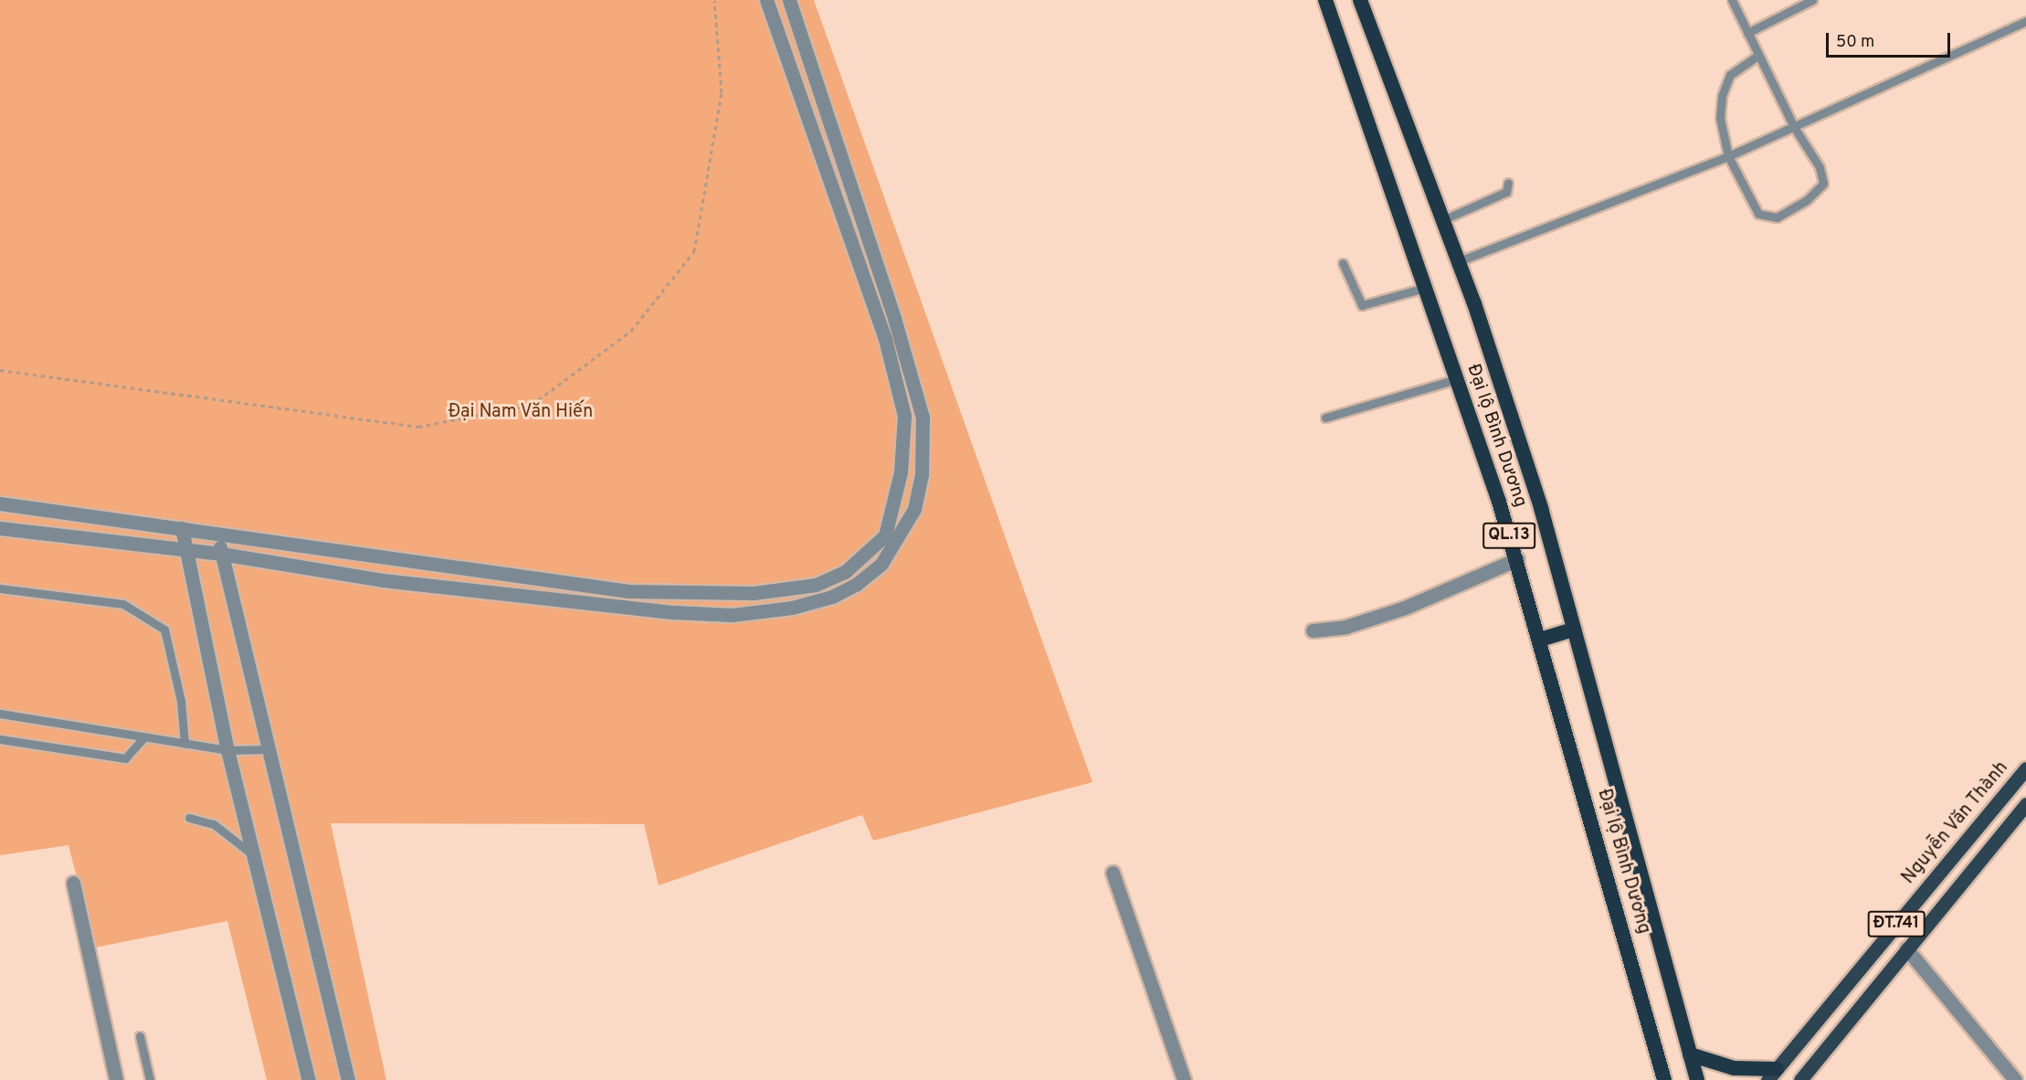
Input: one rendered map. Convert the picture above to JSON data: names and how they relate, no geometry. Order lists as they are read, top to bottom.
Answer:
{
  "streets": {
    "highway": ["Đại lộ Bình Dương", "QL.13"],
    "main road": ["Nguyễn Văn Thành", "ĐT.741"]
  },
  "parks": ["Đại Nam Văn Hiến"],
  "scale_bar": "50 m"
}
